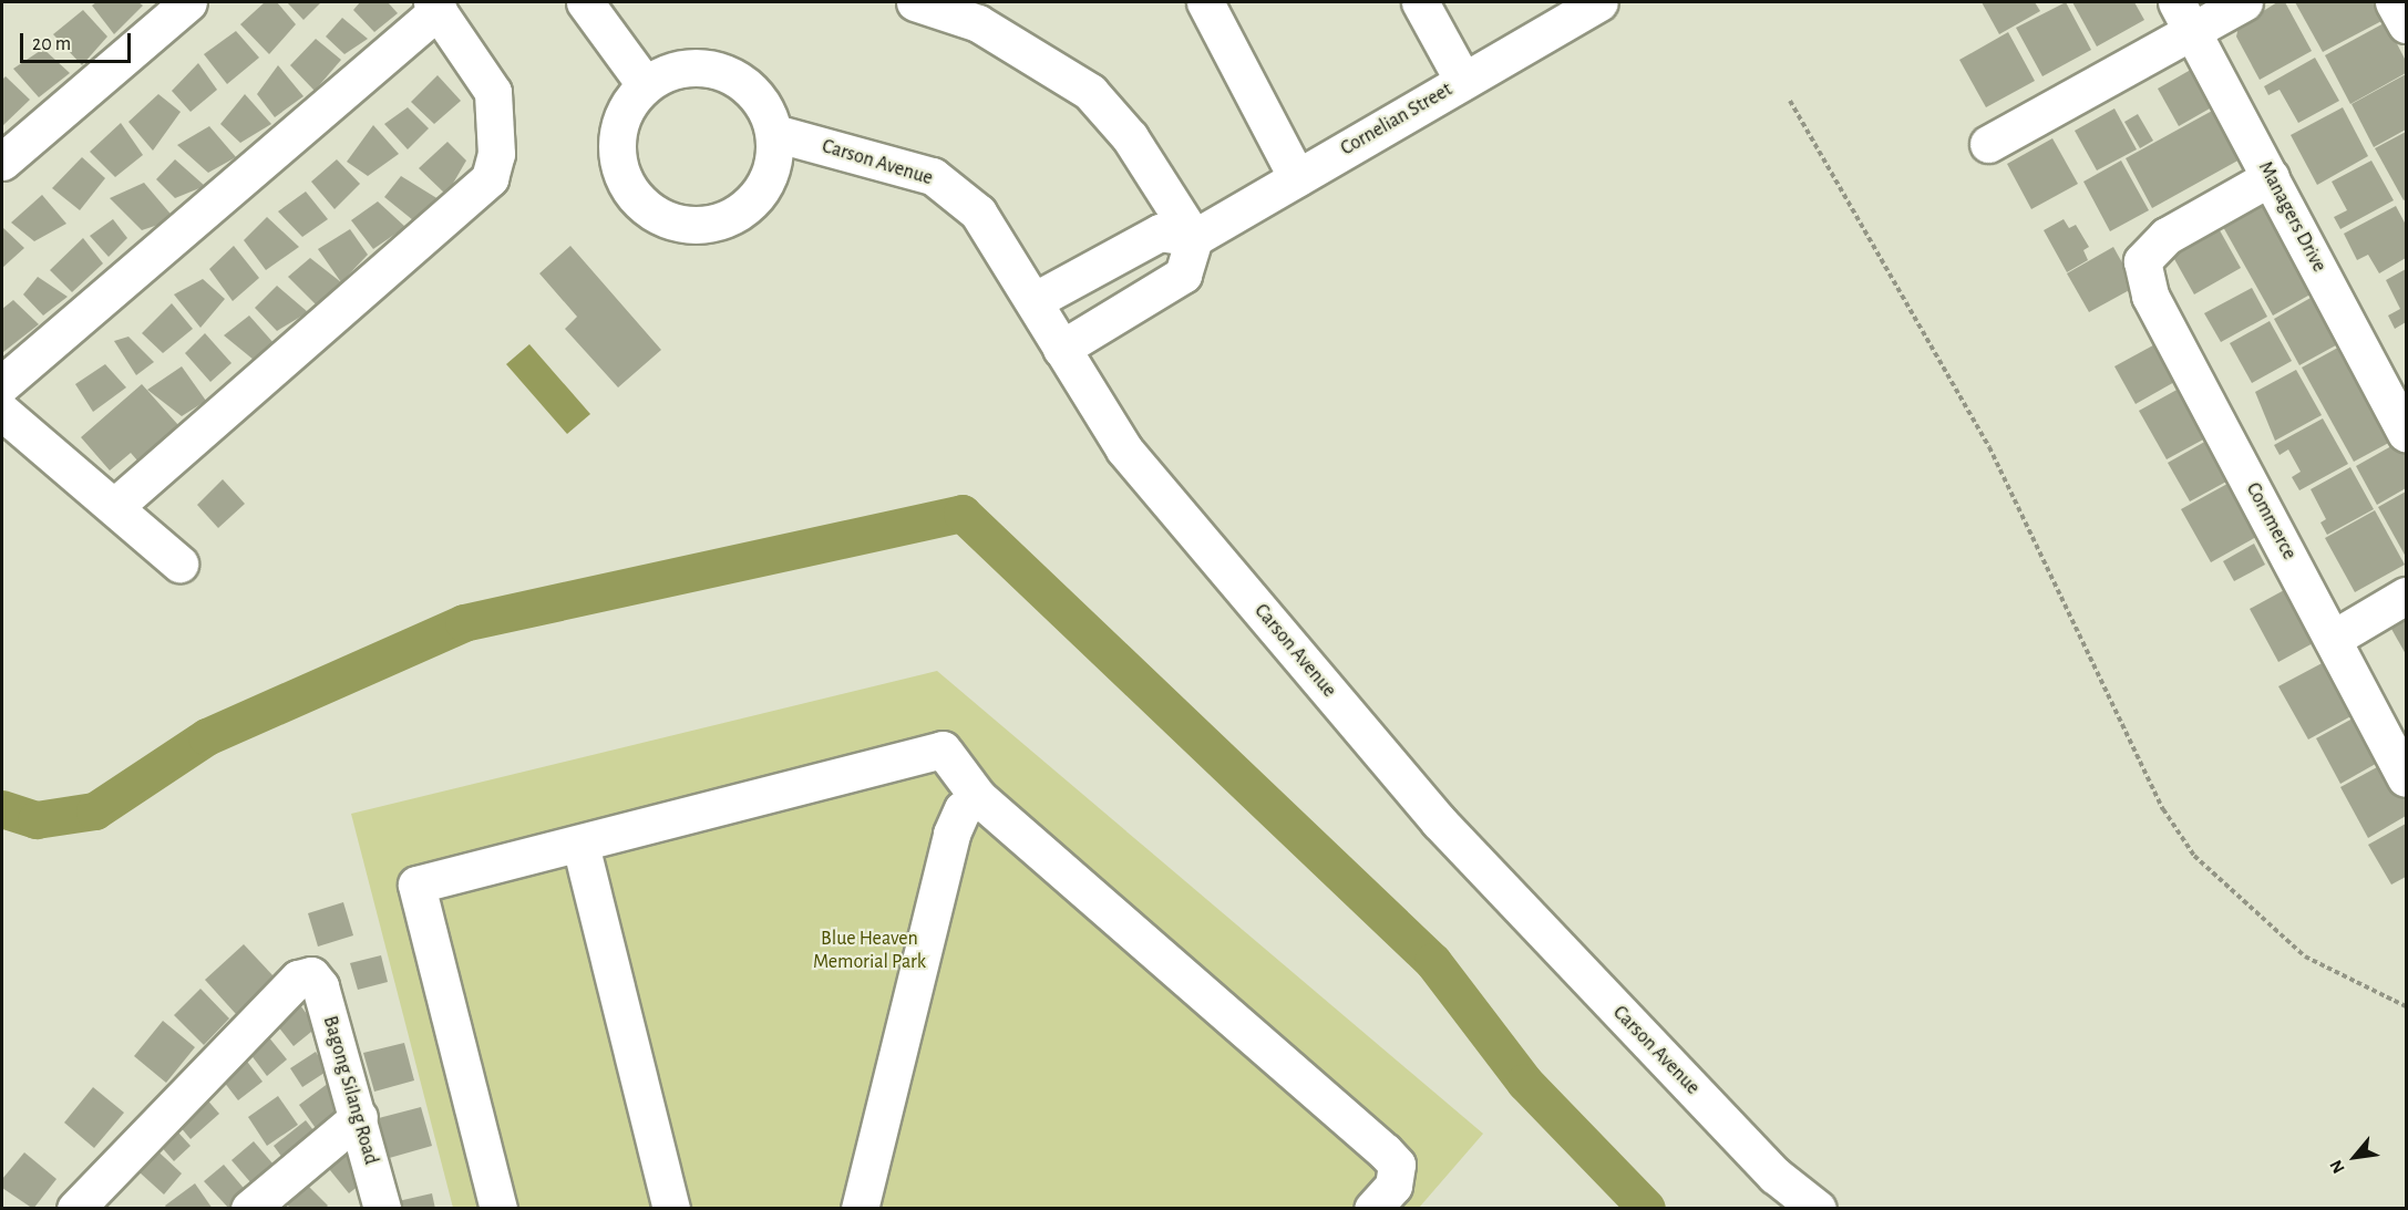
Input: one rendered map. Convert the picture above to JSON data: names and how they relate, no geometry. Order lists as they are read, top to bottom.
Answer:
{
  "streets": {
    "street": [
      "Cornelian Street",
      "Carson Avenue",
      "Managers Drive",
      "Commerce",
      "Bagong Silang Road"
    ]
  },
  "crossings": [
    ["Managers Drive", "Commerce"]
  ],
  "parks": ["Blue Heaven Memorial Park"],
  "scale_bar": "20 m",
  "north": "bottom left"
}
